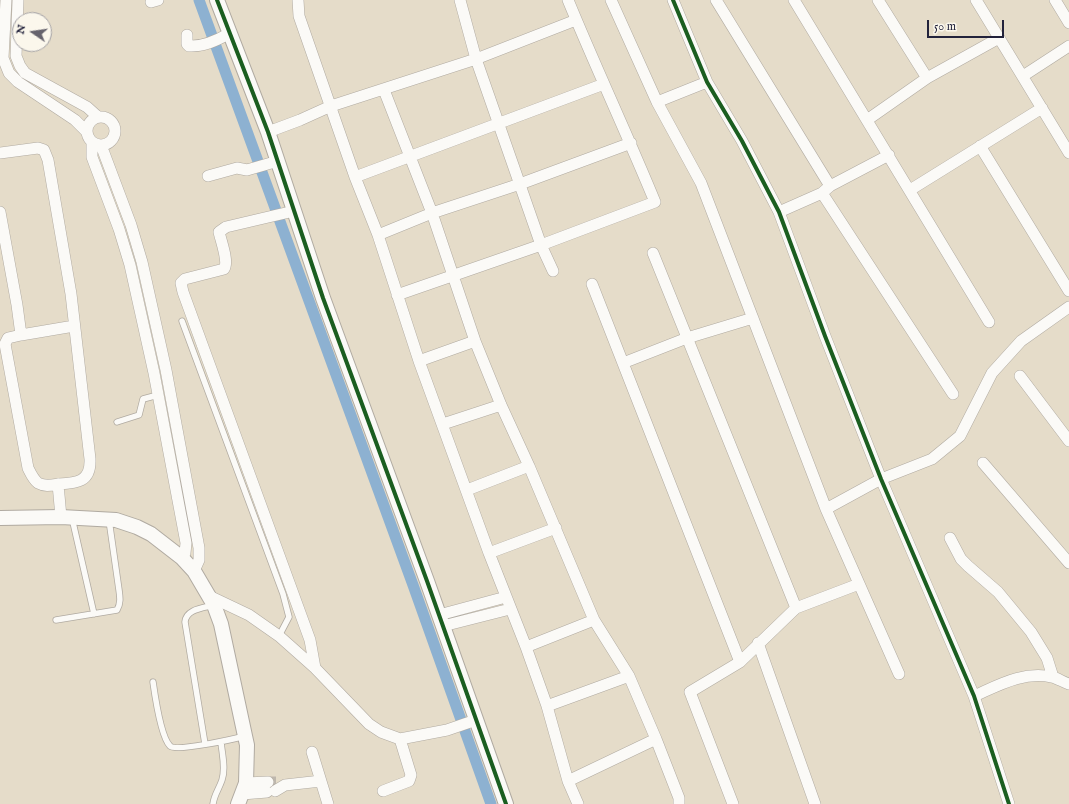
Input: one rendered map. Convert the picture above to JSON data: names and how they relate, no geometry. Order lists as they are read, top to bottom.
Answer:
{
  "scale_bar": "50 m",
  "north": "left"
}
